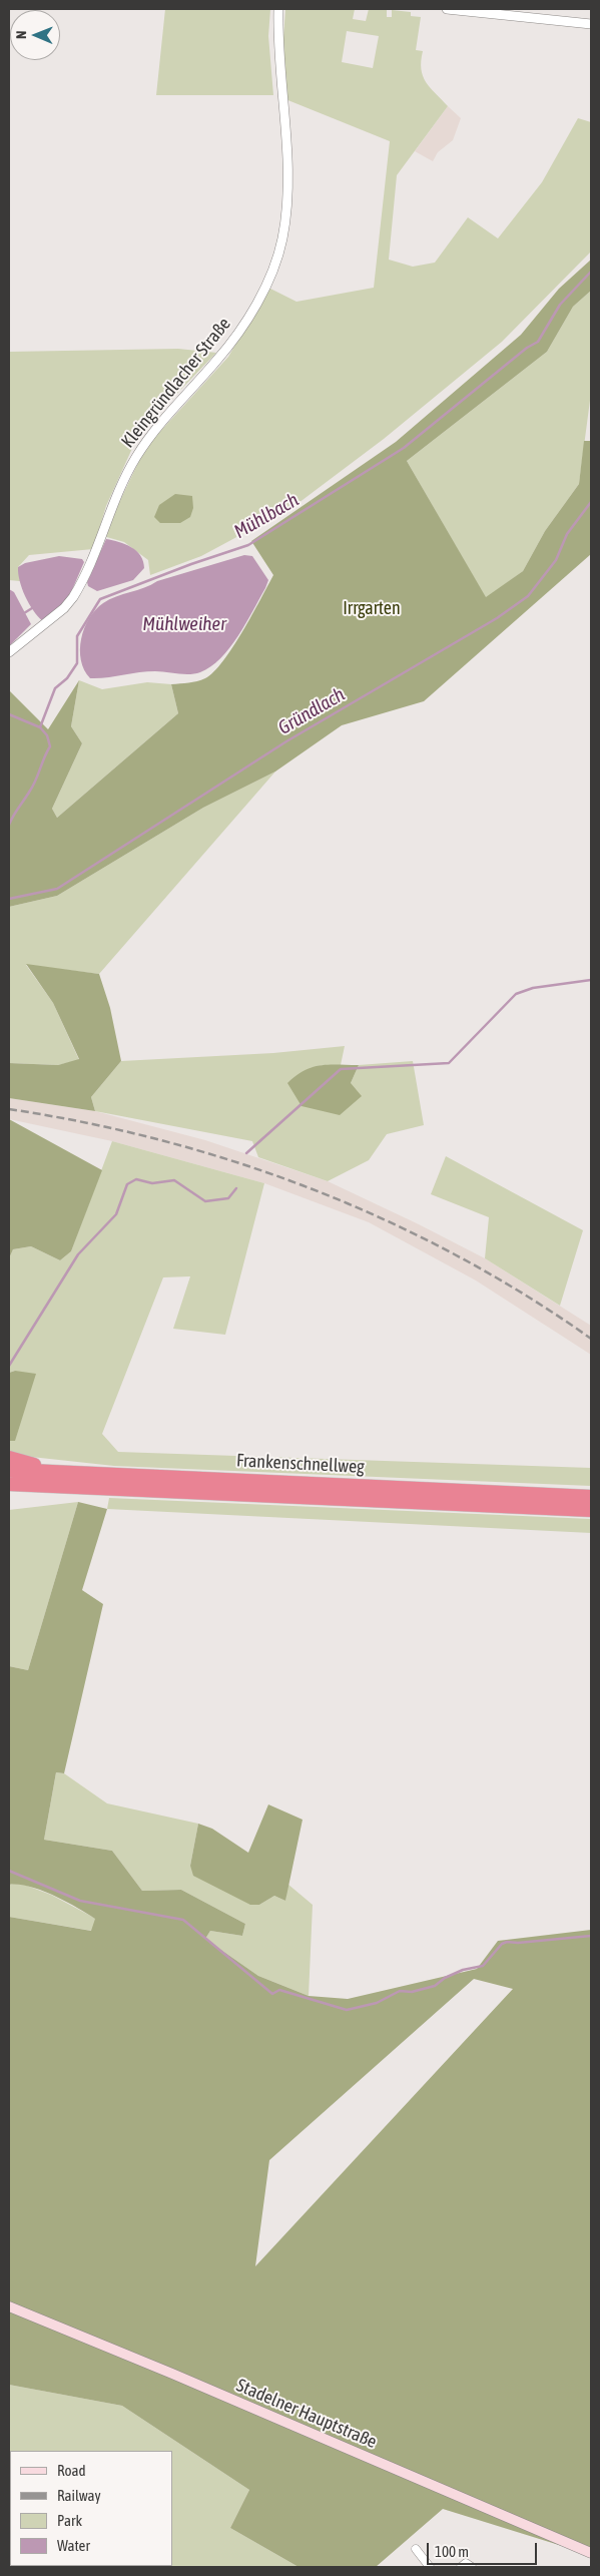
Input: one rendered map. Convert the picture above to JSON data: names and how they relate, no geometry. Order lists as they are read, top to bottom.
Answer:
{
  "streets": {
    "highway": ["Frankenschnellweg"],
    "main road": ["Stadelner Hauptstraße"],
    "street": ["Kleingründlacher Straße"]
  },
  "water": ["Mühlbach", "Mühlweiher", "Gründlach"],
  "parks": ["Irrgarten"],
  "legend": [
    "Road",
    "Railway",
    "Park",
    "Water"
  ],
  "scale_bar": "100 m",
  "north": "left"
}
